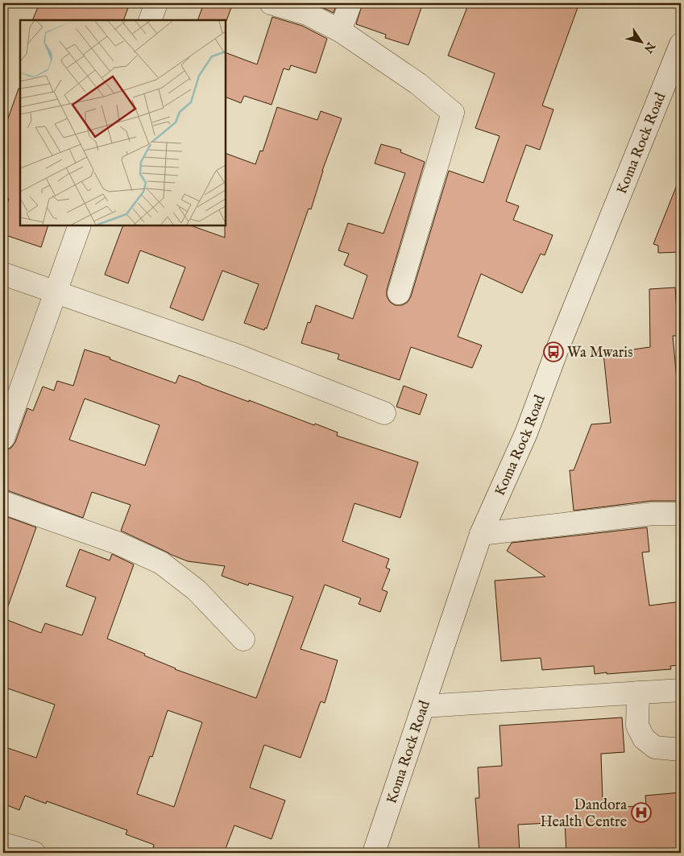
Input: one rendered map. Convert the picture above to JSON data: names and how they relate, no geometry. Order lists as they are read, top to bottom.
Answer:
{
  "streets": {
    "street": ["Koma Rock Road"]
  },
  "places": {
    "bus stop": ["Wa Mwaris"],
    "hospital": ["Dandora Health Centre"]
  },
  "north": "bottom right"
}
